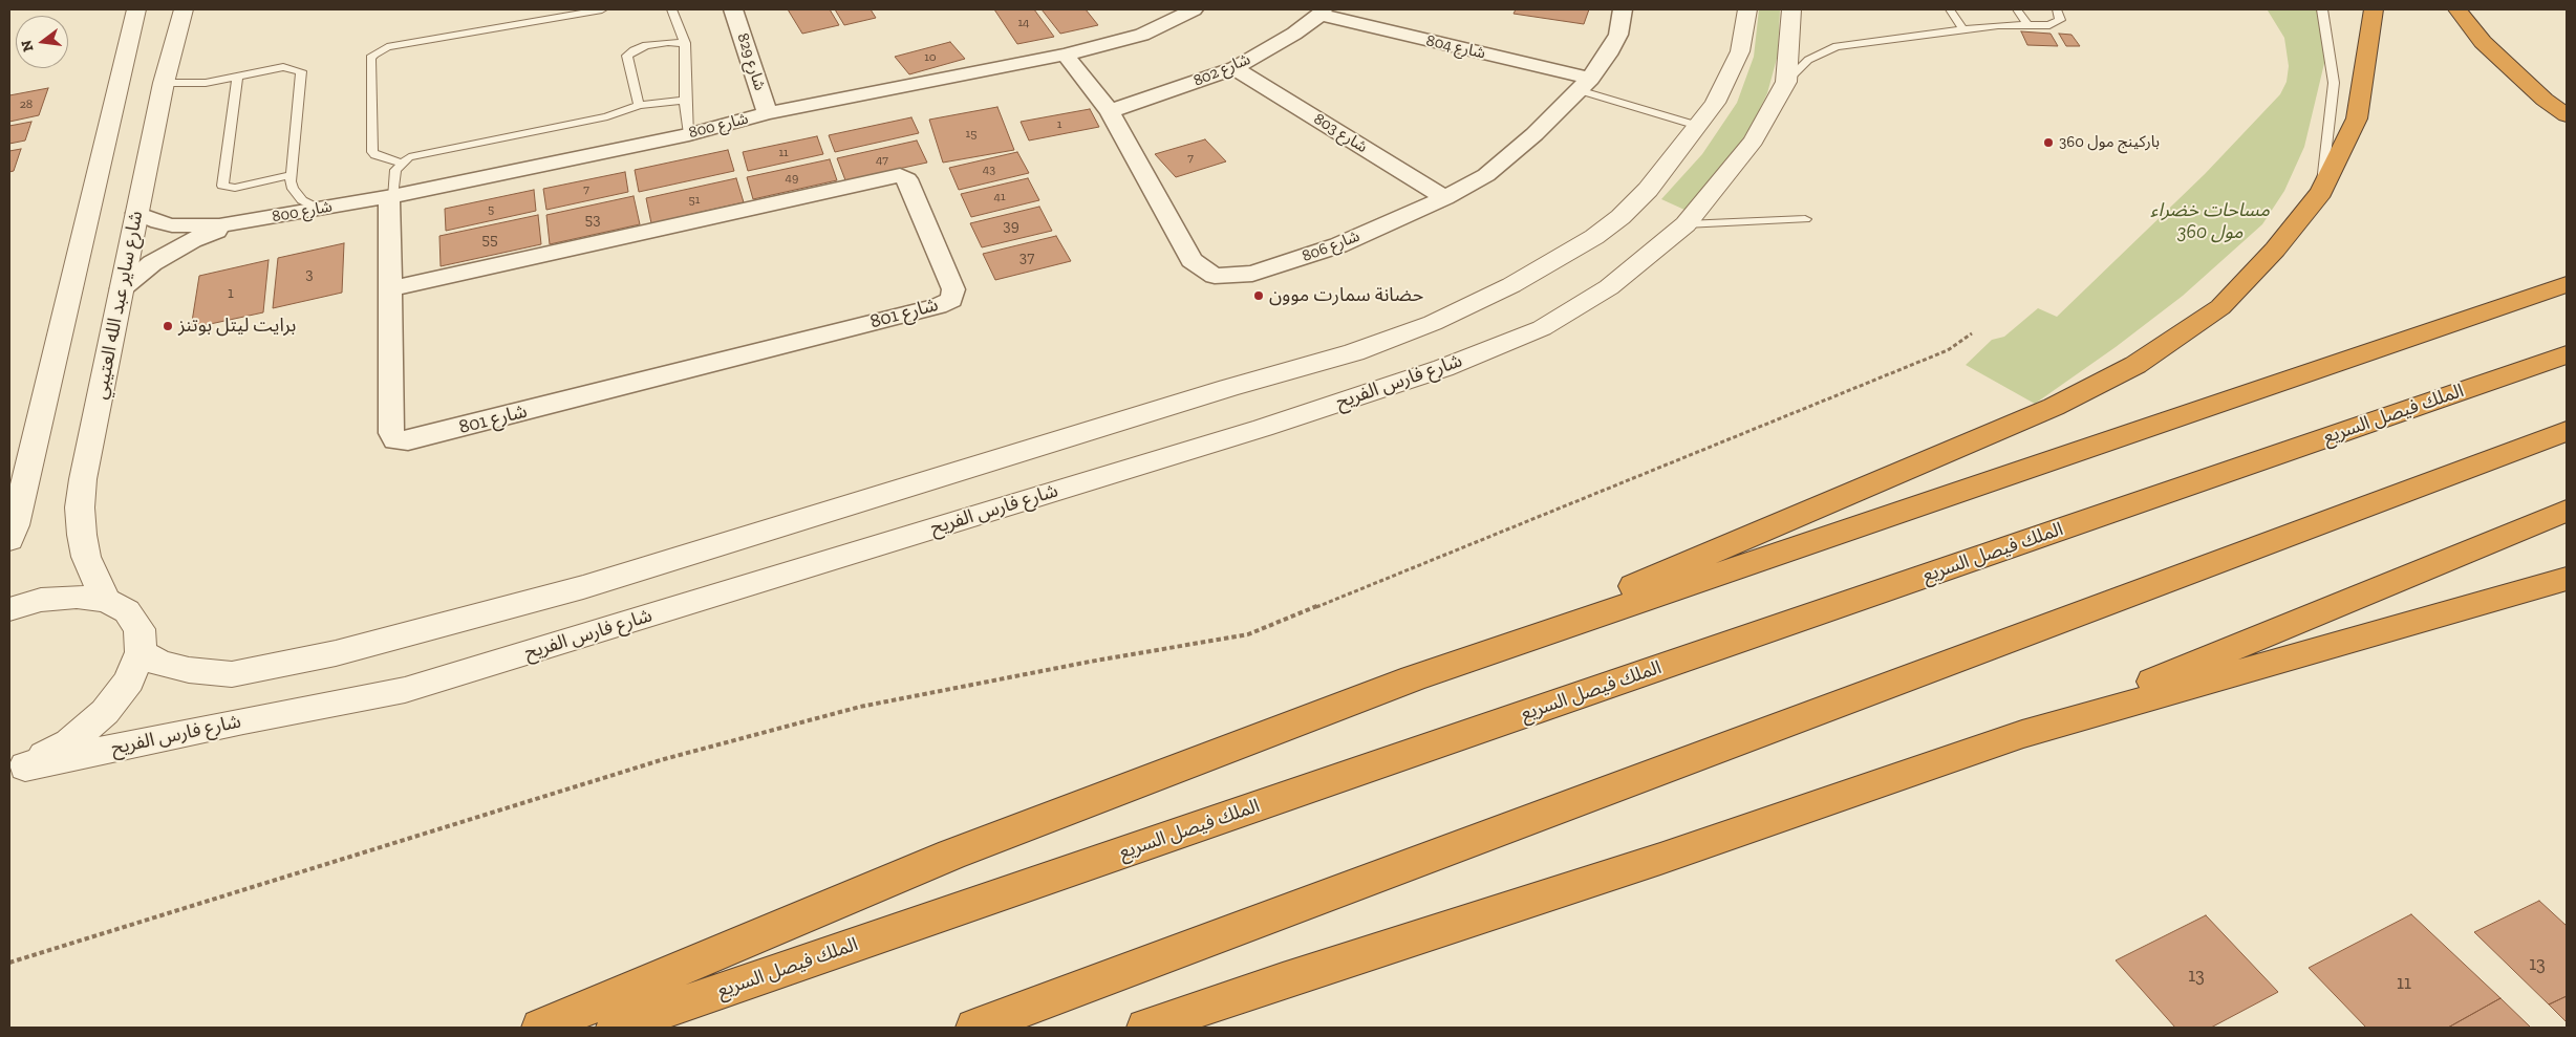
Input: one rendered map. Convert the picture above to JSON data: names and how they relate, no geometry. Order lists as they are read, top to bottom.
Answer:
{
  "streets": {
    "highway": ["الملك فيصل السريع"],
    "street": [
      "شارع 804",
      "شارع 829",
      "شارع 802",
      "شارع 800",
      "شارع 803",
      "شارع 806",
      "شارع ساير عبد الله العتيبي",
      "شارع 801",
      "شارع فارس الفريح"
    ]
  },
  "crossings": [
    ["شارع 804", "شارع 802"],
    ["شارع 804", "شارع 806"],
    ["شارع 829", "شارع 800"],
    ["شارع 802", "شارع 803"],
    ["شارع 802", "شارع 806"],
    ["شارع 800", "شارع 806"],
    ["شارع 800", "شارع ساير عبد الله العتيبي"],
    ["شارع 800", "شارع 801"],
    ["شارع 803", "شارع 806"]
  ],
  "parks": ["مساحات خضراء 360 مول"],
  "places": ["باركينج مول 360", "حضانة سمارت موون", "برايت ليتل بوتنز"],
  "house_numbers": [
    "14",
    "10",
    "28",
    "1",
    "15",
    "11",
    "7",
    "47",
    "43",
    "49",
    "7",
    "41",
    "51",
    "5",
    "53",
    "39",
    "55",
    "37",
    "3",
    "1",
    "13",
    "13",
    "11"
  ],
  "north": "left"
}
